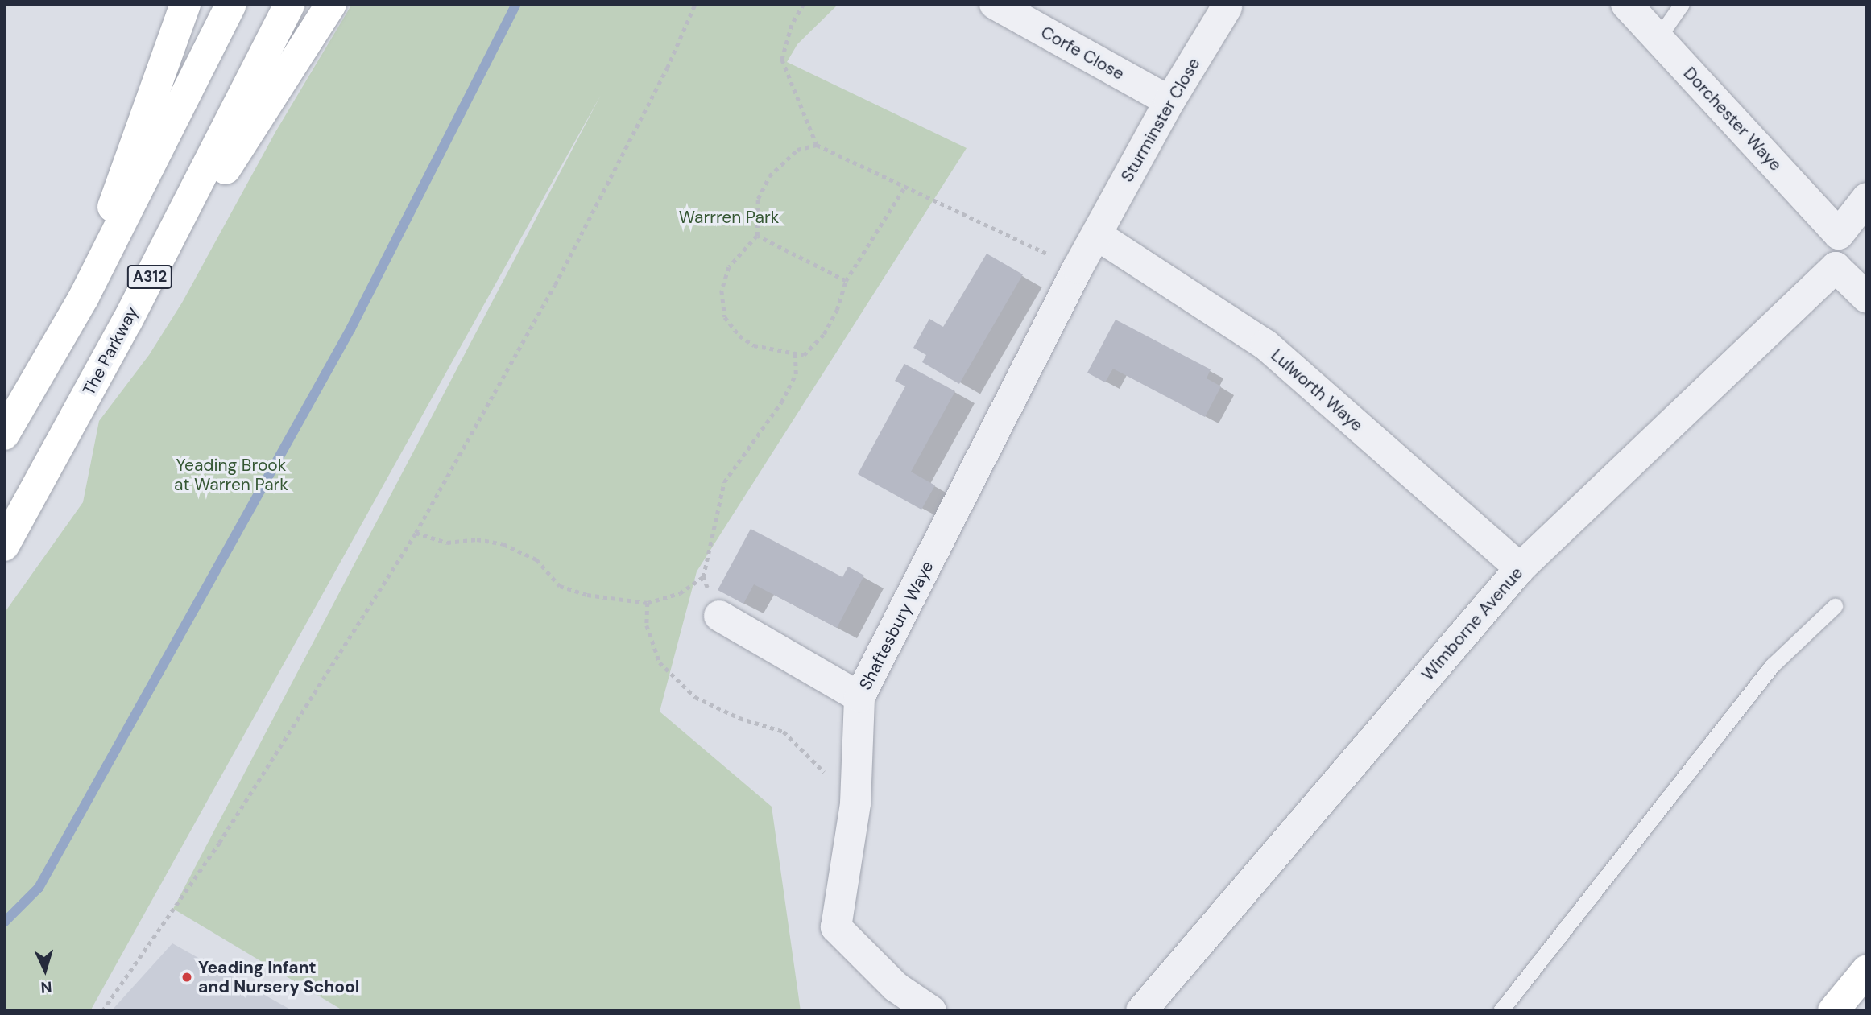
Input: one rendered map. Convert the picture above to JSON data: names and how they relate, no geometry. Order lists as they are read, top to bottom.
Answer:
{
  "streets": {
    "main road": ["A312", "The Parkway"],
    "street": [
      "Corfe Close",
      "Dorchester Waye",
      "Sturminster Close",
      "Lulworth Waye",
      "Wimborne Avenue",
      "Shaftesbury Waye"
    ]
  },
  "crossings": [
    ["Corfe Close", "Sturminster Close"],
    ["Sturminster Close", "Lulworth Waye"],
    ["Sturminster Close", "Shaftesbury Waye"],
    ["A312", "The Parkway"],
    ["Lulworth Waye", "Wimborne Avenue"],
    ["Lulworth Waye", "Shaftesbury Waye"]
  ],
  "parks": ["Warrren Park", "Yeading Brook at Warren Park"],
  "places": ["Yeading Infant and Nursery School"],
  "north": "bottom"
}
